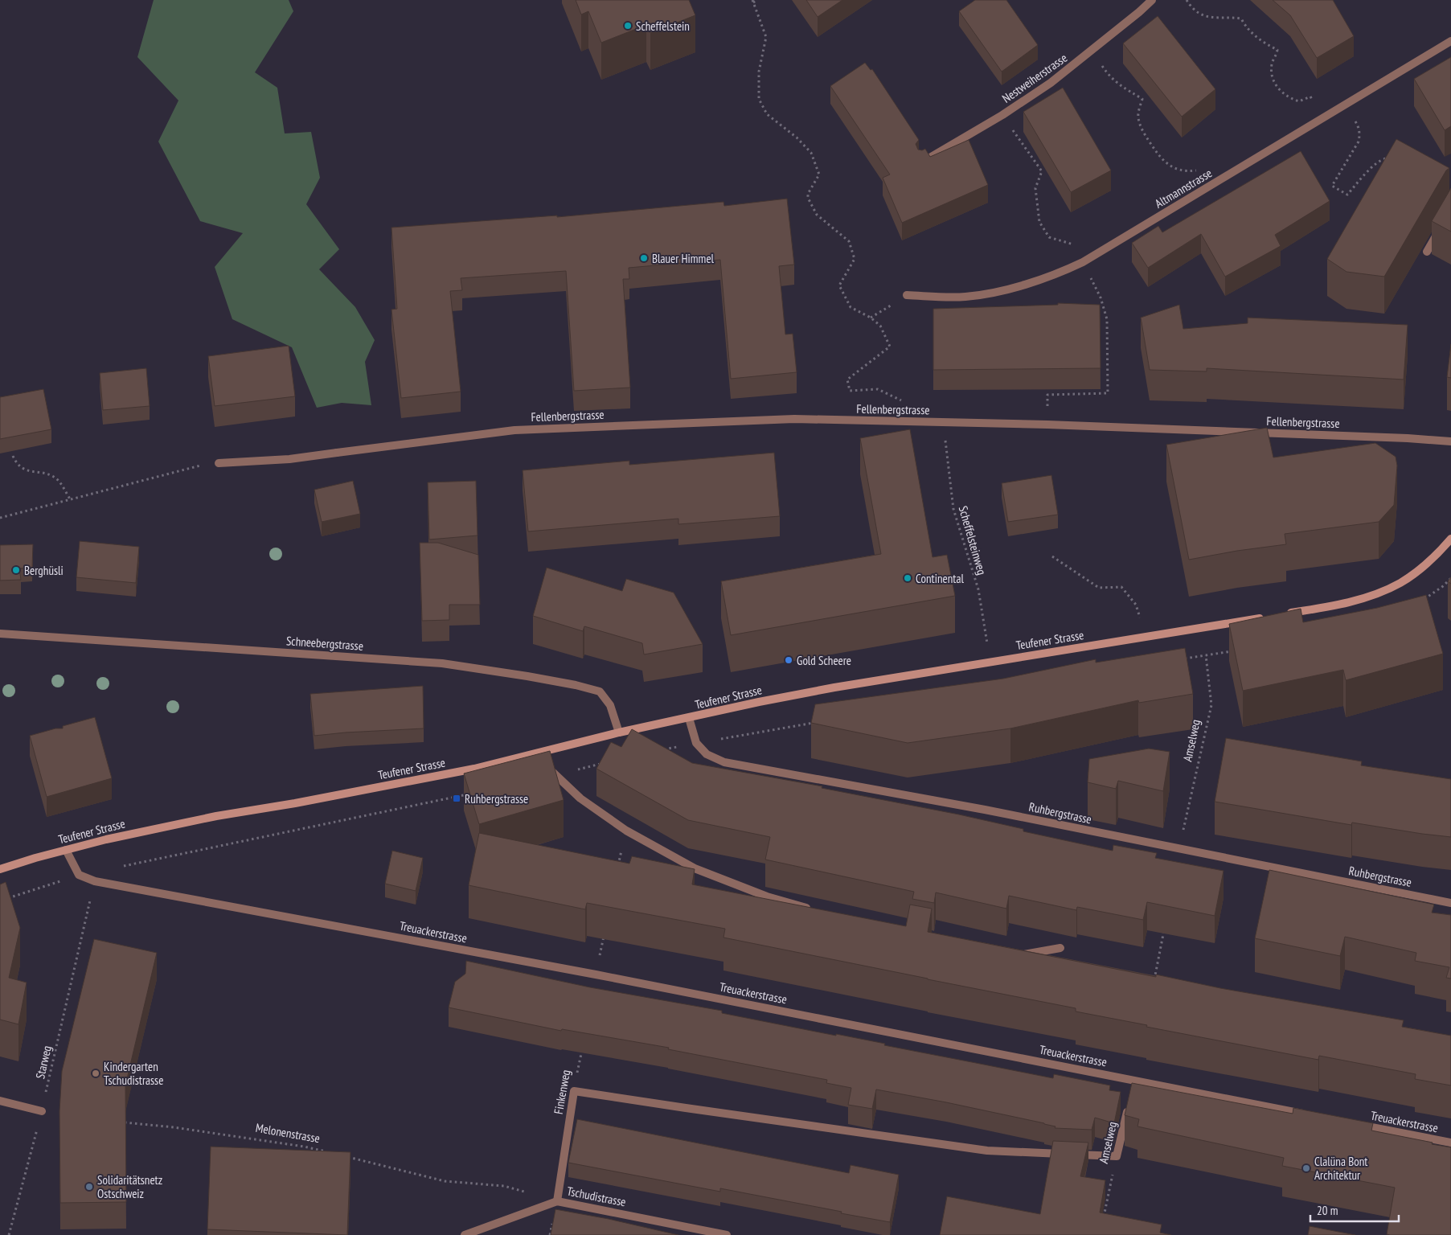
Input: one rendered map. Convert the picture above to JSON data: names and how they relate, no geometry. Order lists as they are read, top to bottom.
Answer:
{
  "streets": {
    "main road": ["Teufener Strasse"],
    "street": [
      "Nestweiherstrasse",
      "Altmannstrasse",
      "Fellenbergstrasse",
      "Schneebergstrasse",
      "Amselweg",
      "Ruhbergstrasse",
      "Treuackerstrasse",
      "Finkenweg",
      "Tschudistrasse"
    ],
    "path": ["Scheffelsteinweg", "Starweg", "Melonenstrasse"]
  },
  "crossings": [
    ["Fellenbergstrasse", "Scheffelsteinweg"],
    ["Teufener Strasse", "Schneebergstrasse"],
    ["Teufener Strasse", "Ruhbergstrasse"],
    ["Teufener Strasse", "Treuackerstrasse"],
    ["Finkenweg", "Tschudistrasse"]
  ],
  "places": {
    "other": [
      "Scheffelstein",
      "Blauer Himmel",
      "Berghüsli",
      "Continental",
      "Gold Scheere",
      "Kindergarten Tschudistrasse",
      "Clalüna Bont Architektur",
      "Solidaritätsnetz Ostschweiz"
    ],
    "transit": ["Ruhbergstrasse"]
  },
  "scale_bar": "20 m"
}
